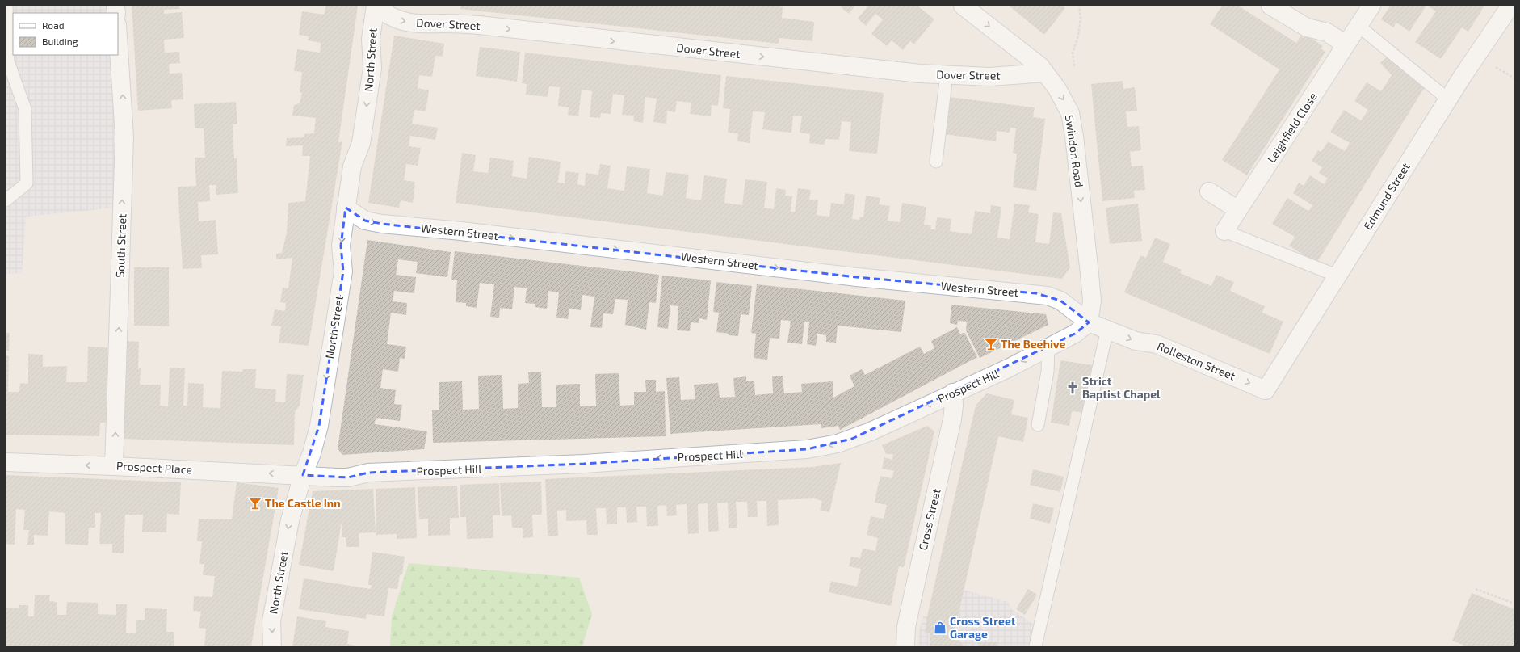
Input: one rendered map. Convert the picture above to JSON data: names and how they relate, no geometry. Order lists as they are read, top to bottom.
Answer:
{
  "streets": {
    "street": [
      "Dover Street",
      "North Street",
      "Leighfield Close",
      "Swindon Road",
      "Edmund Street",
      "Western Street",
      "South Street",
      "Rolleston Street",
      "Prospect Hill",
      "Prospect Place",
      "Cross Street"
    ]
  },
  "crossings": [
    ["Dover Street", "North Street"],
    ["Dover Street", "Swindon Road"],
    ["North Street", "Western Street"],
    ["North Street", "Prospect Hill"],
    ["North Street", "Prospect Place"],
    ["Swindon Road", "Western Street"],
    ["Swindon Road", "Rolleston Street"],
    ["Swindon Road", "Prospect Hill"],
    ["Edmund Street", "Rolleston Street"],
    ["Western Street", "Rolleston Street"],
    ["Western Street", "Prospect Hill"],
    ["South Street", "Prospect Place"],
    ["Rolleston Street", "Prospect Hill"],
    ["Prospect Hill", "Prospect Place"],
    ["Prospect Hill", "Cross Street"]
  ],
  "one_way": [
    "Dover Street",
    "North Street",
    "Swindon Road",
    "Western Street",
    "South Street",
    "Rolleston Street",
    "Prospect Hill",
    "Prospect Place"
  ],
  "places": {
    "bar": ["The Beehive", "The Castle Inn"],
    "church": ["Strict Baptist Chapel"],
    "shop": ["Cross Street Garage"]
  },
  "legend": ["Road", "Building"]
}
